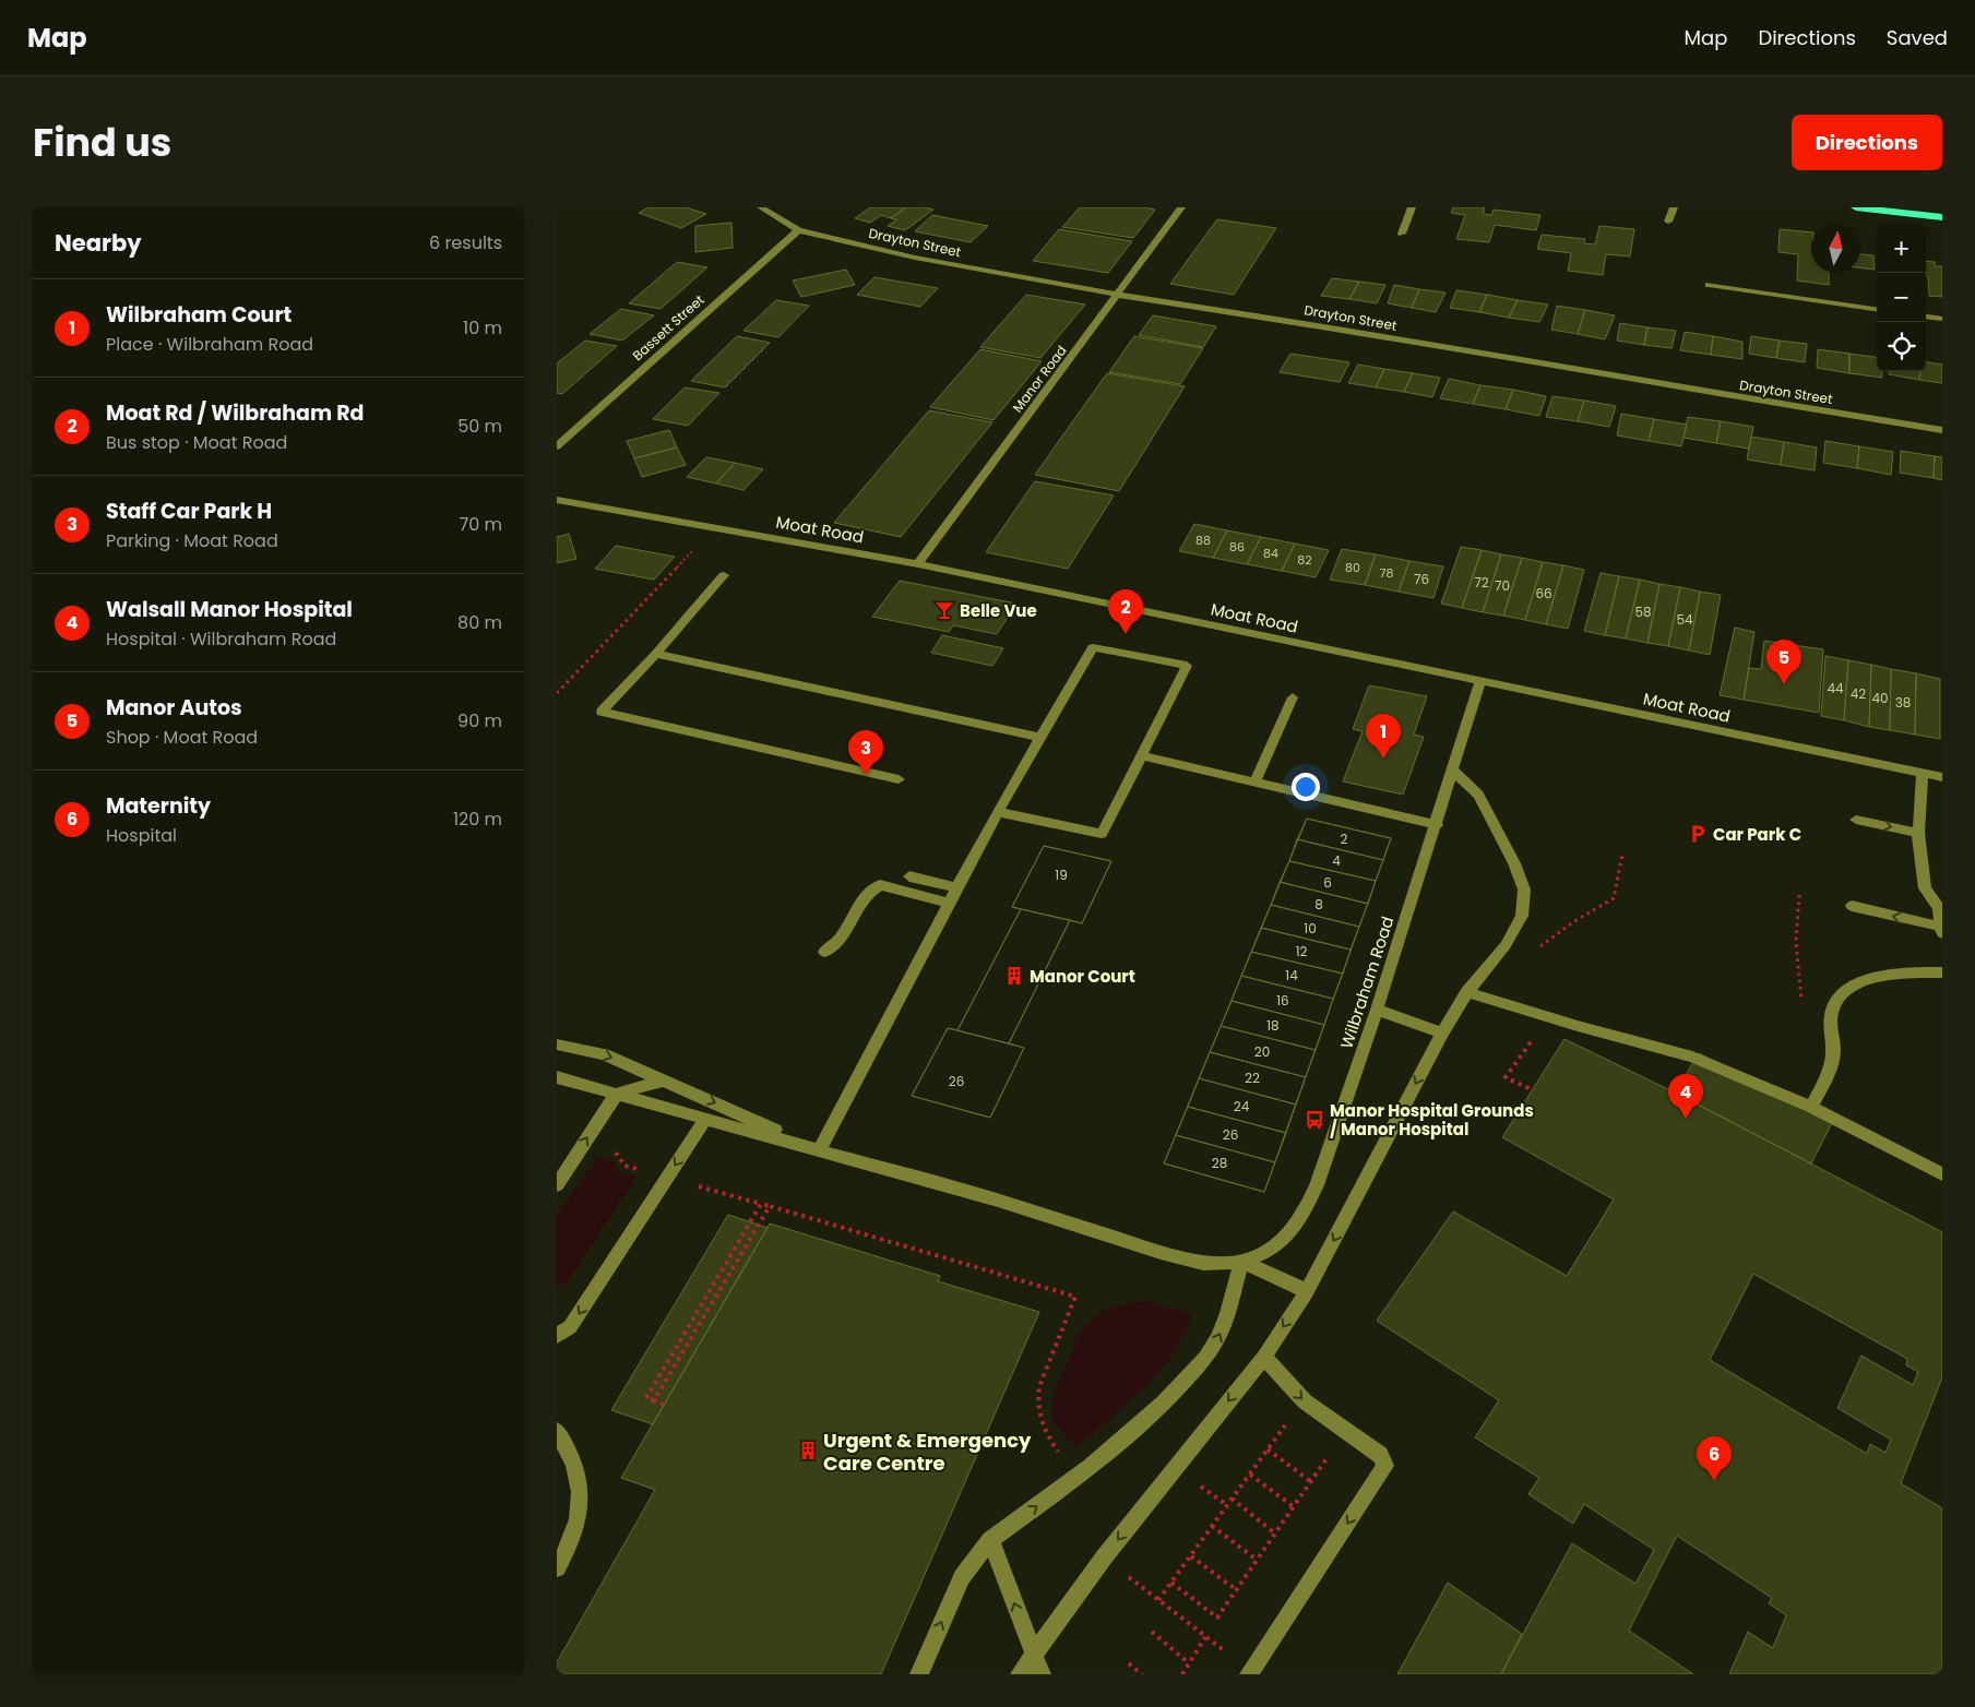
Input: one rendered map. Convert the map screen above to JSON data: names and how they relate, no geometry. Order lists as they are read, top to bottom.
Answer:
{
  "streets": {
    "street": [
      "Drayton Street",
      "Bassett Street",
      "Manor Road",
      "Moat Road",
      "Wilbraham Road"
    ]
  },
  "crossings": [
    ["Drayton Street", "Bassett Street"],
    ["Drayton Street", "Manor Road"],
    ["Manor Road", "Moat Road"],
    ["Moat Road", "Wilbraham Road"]
  ],
  "places": {
    "bar": ["Belle Vue"],
    "parking": ["Car Park C"],
    "building": ["Manor Court", "Urgent & Emergency Care Centre"],
    "bus stop": ["Manor Hospital Grounds / Manor Hospital"]
  },
  "house_numbers": [
    "88",
    "86",
    "84",
    "82",
    "80",
    "78",
    "76",
    "72",
    "70",
    "66",
    "58",
    "54",
    "44",
    "42",
    "40",
    "38",
    "2",
    "4",
    "19",
    "6",
    "8",
    "10",
    "12",
    "14",
    "16",
    "18",
    "20",
    "22",
    "26",
    "24",
    "26",
    "28"
  ],
  "north": "top",
  "page": {
    "header": "Map",
    "nav": ["Map", "Directions", "Saved"],
    "title": "Find us",
    "buttons": "Directions",
    "heading": ["Nearby", "6 results"],
    "map_buttons": ["+", "−"],
    "list": [
      {
        "mark": "1",
        "name": "Wilbraham Court",
        "note": "Place · Wilbraham Road",
        "value": "10 m"
      },
      {
        "mark": "2",
        "name": "Moat Rd / Wilbraham Rd",
        "note": "Bus stop · Moat Road",
        "value": "50 m"
      },
      {
        "mark": "3",
        "name": "Staff Car Park H",
        "note": "Parking · Moat Road",
        "value": "70 m"
      },
      {
        "mark": "4",
        "name": "Walsall Manor Hospital",
        "note": "Hospital · Wilbraham Road",
        "value": "80 m"
      },
      {
        "mark": "5",
        "name": "Manor Autos",
        "note": "Shop · Moat Road",
        "value": "90 m"
      },
      {
        "mark": "6",
        "name": "Maternity",
        "note": "Hospital",
        "value": "120 m"
      }
    ],
    "pins": [
      "2",
      "5",
      "1",
      "3",
      "4",
      "6"
    ]
  }
}
